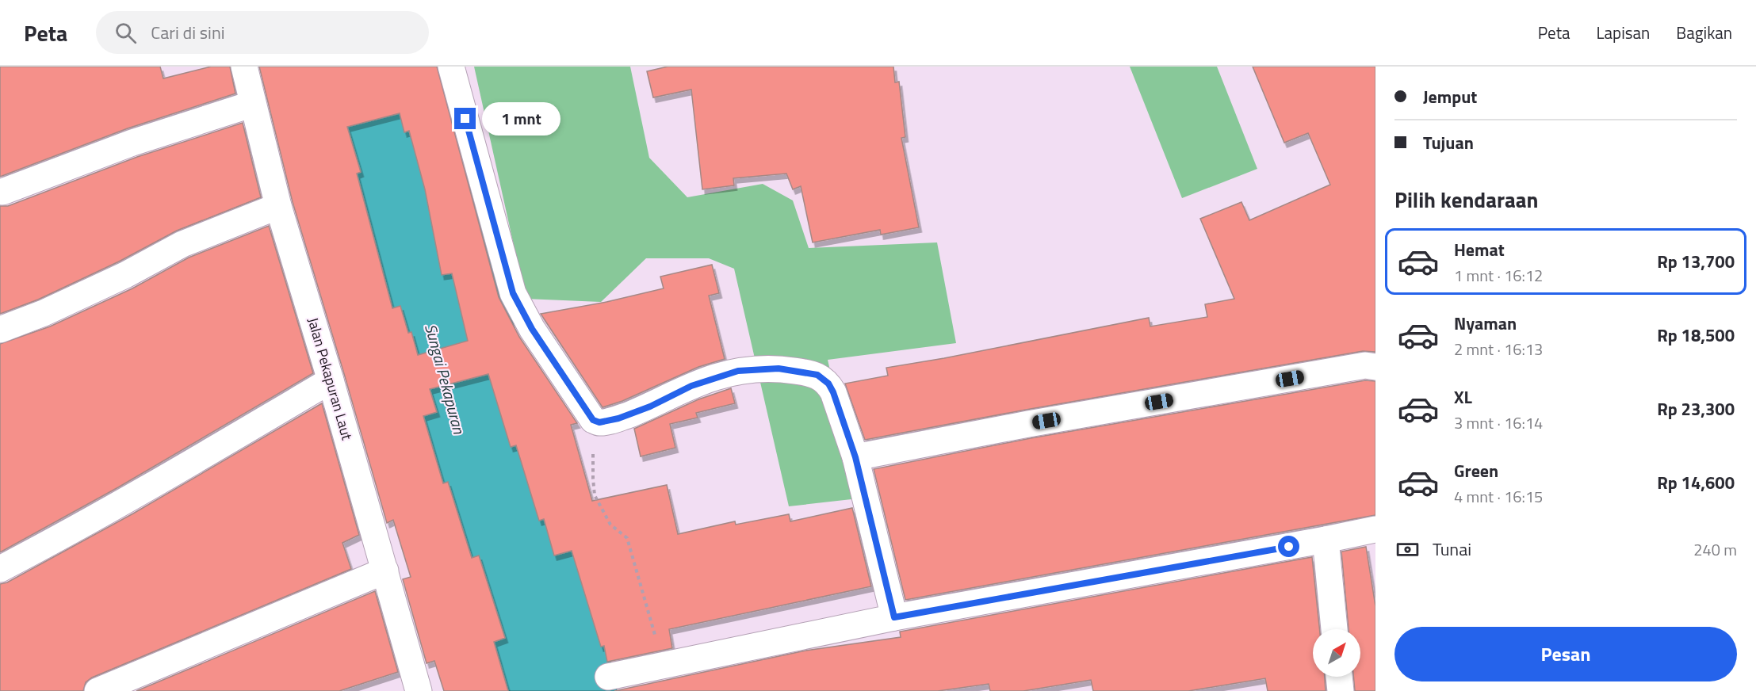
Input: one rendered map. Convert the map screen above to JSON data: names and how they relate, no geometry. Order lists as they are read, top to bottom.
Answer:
{
  "streets": {
    "street": ["Jalan Pekapuran Laut"]
  },
  "water": ["Sungai Pekapuran"],
  "north": "top right",
  "page": {
    "header": "Peta",
    "search": "Cari di sini",
    "nav": ["Peta", "Lapisan", "Bagikan"],
    "banner": ["Jemput", "Tujuan"],
    "bubble": "1 mnt",
    "heading": "Pilih kendaraan",
    "list": [
      {
        "name": "Hemat",
        "note": "1 mnt · 16:12",
        "value": "Rp 13,700"
      },
      {
        "name": "Nyaman",
        "note": "2 mnt · 16:13",
        "value": "Rp 18,500"
      },
      {
        "name": "XL",
        "note": "3 mnt · 16:14",
        "value": "Rp 23,300"
      },
      {
        "name": "Green",
        "note": "4 mnt · 16:15",
        "value": "Rp 14,600"
      }
    ],
    "pay": ["Tunai", "240 m"],
    "buttons": "Pesan"
  }
}
